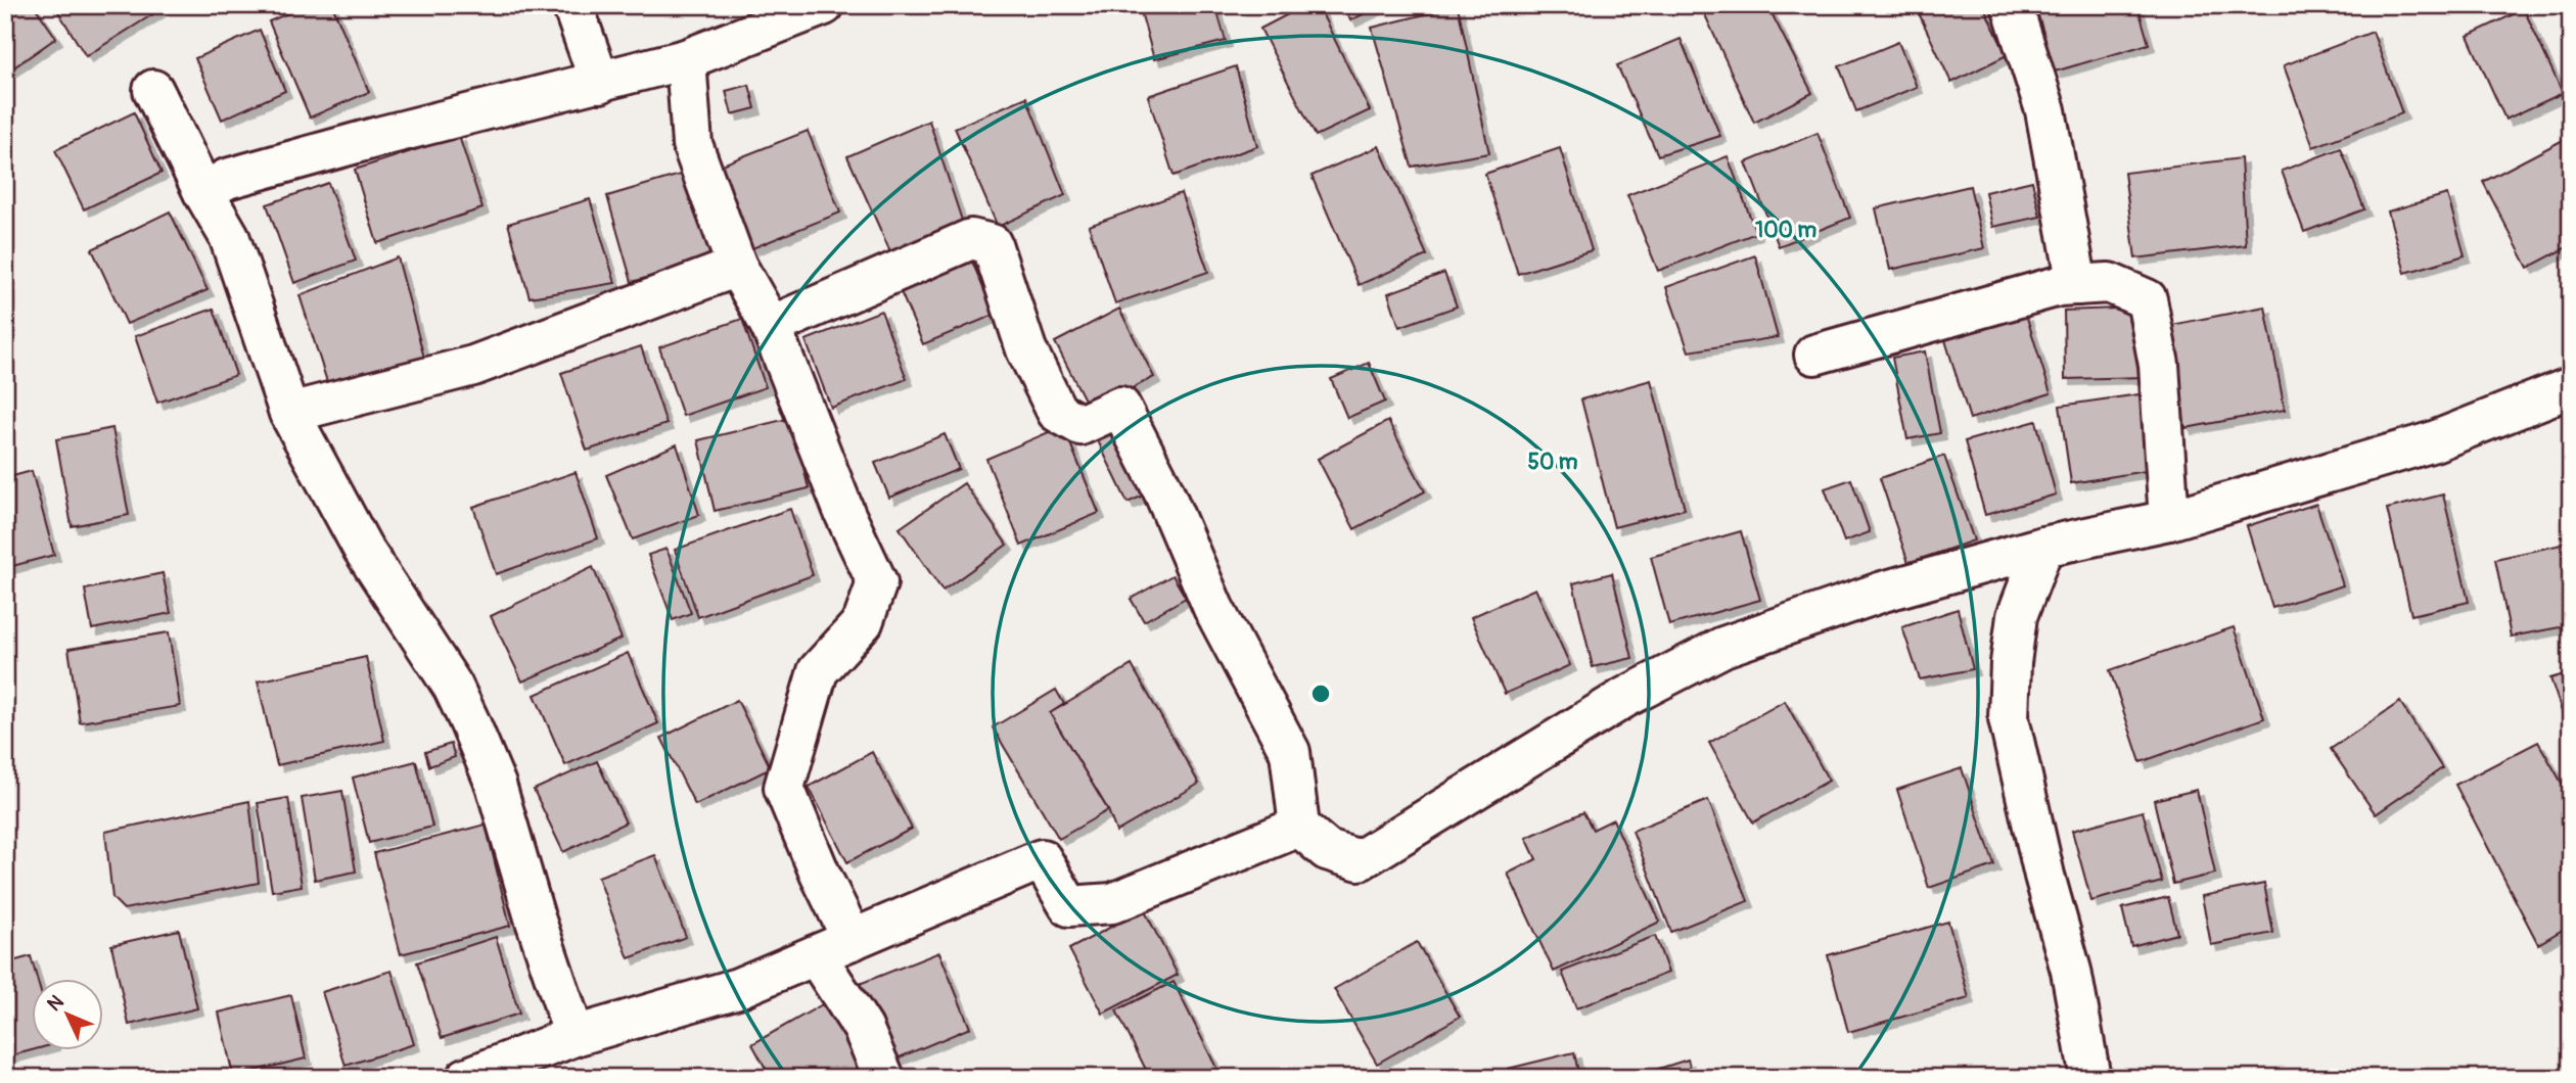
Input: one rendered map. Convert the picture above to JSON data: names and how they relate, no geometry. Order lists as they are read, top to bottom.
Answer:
{
  "north": "top left",
  "rings": ["100 m", "50 m"]
}
